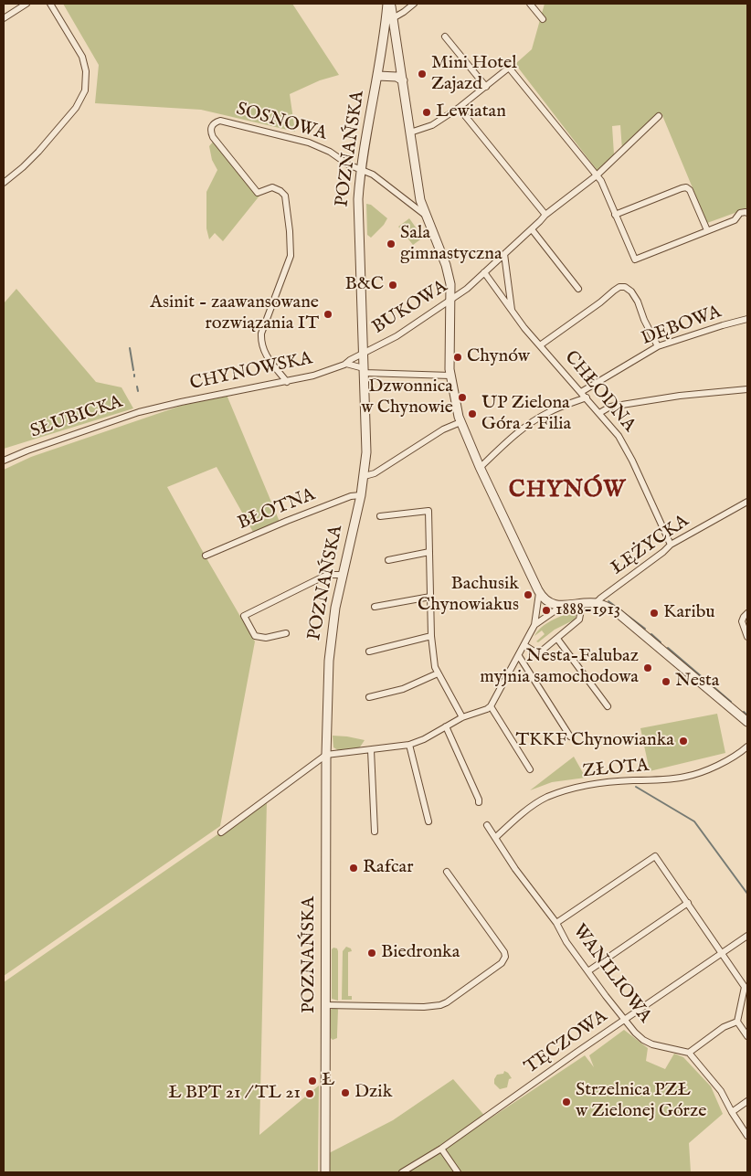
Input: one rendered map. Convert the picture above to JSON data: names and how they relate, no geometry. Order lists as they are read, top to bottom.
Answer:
{
  "streets": {
    "street": [
      "SOSNOWA",
      "POZNAŃSKA",
      "BUKOWA",
      "DĘBOWA",
      "CHYNOWSKA",
      "CHŁODNA",
      "SŁUBICKA",
      "BŁOTNA",
      "ŁĘŻYCKA",
      "ZŁOTA",
      "WANILIOWA",
      "TĘCZOWA"
    ]
  },
  "crossings": [
    ["SOSNOWA", "POZNAŃSKA"],
    ["SOSNOWA", "CHYNOWSKA"],
    ["POZNAŃSKA", "BUKOWA"],
    ["POZNAŃSKA", "CHYNOWSKA"],
    ["POZNAŃSKA", "BŁOTNA"],
    ["BUKOWA", "CHYNOWSKA"],
    ["BUKOWA", "CHŁODNA"],
    ["DĘBOWA", "CHŁODNA"],
    ["CHYNOWSKA", "SŁUBICKA"],
    ["CHŁODNA", "ŁĘŻYCKA"],
    ["ZŁOTA", "WANILIOWA"],
    ["WANILIOWA", "TĘCZOWA"]
  ],
  "districts": ["CHYNÓW"],
  "places": [
    "Mini Hotel Zajazd",
    "Lewiatan",
    "Sala gimnastyczna",
    "B&C",
    "Asinit - zaawansowane rozwiązania IT",
    "Chynów",
    "Dzwonnica w Chynowie",
    "UP Zielona Góra 2 Filia",
    "Bachusik Chynowiakus",
    "1888-1913",
    "Karibu",
    "Nesta-Falubaz myjnia samochodowa",
    "Nesta",
    "TKKF Chynowianka",
    "Rafcar",
    "Biedronka",
    "Ł",
    "Dzik",
    "Ł BPT 21 / TL 21",
    "Strzelnica PZŁ w Zielonej Górze"
  ]
}
